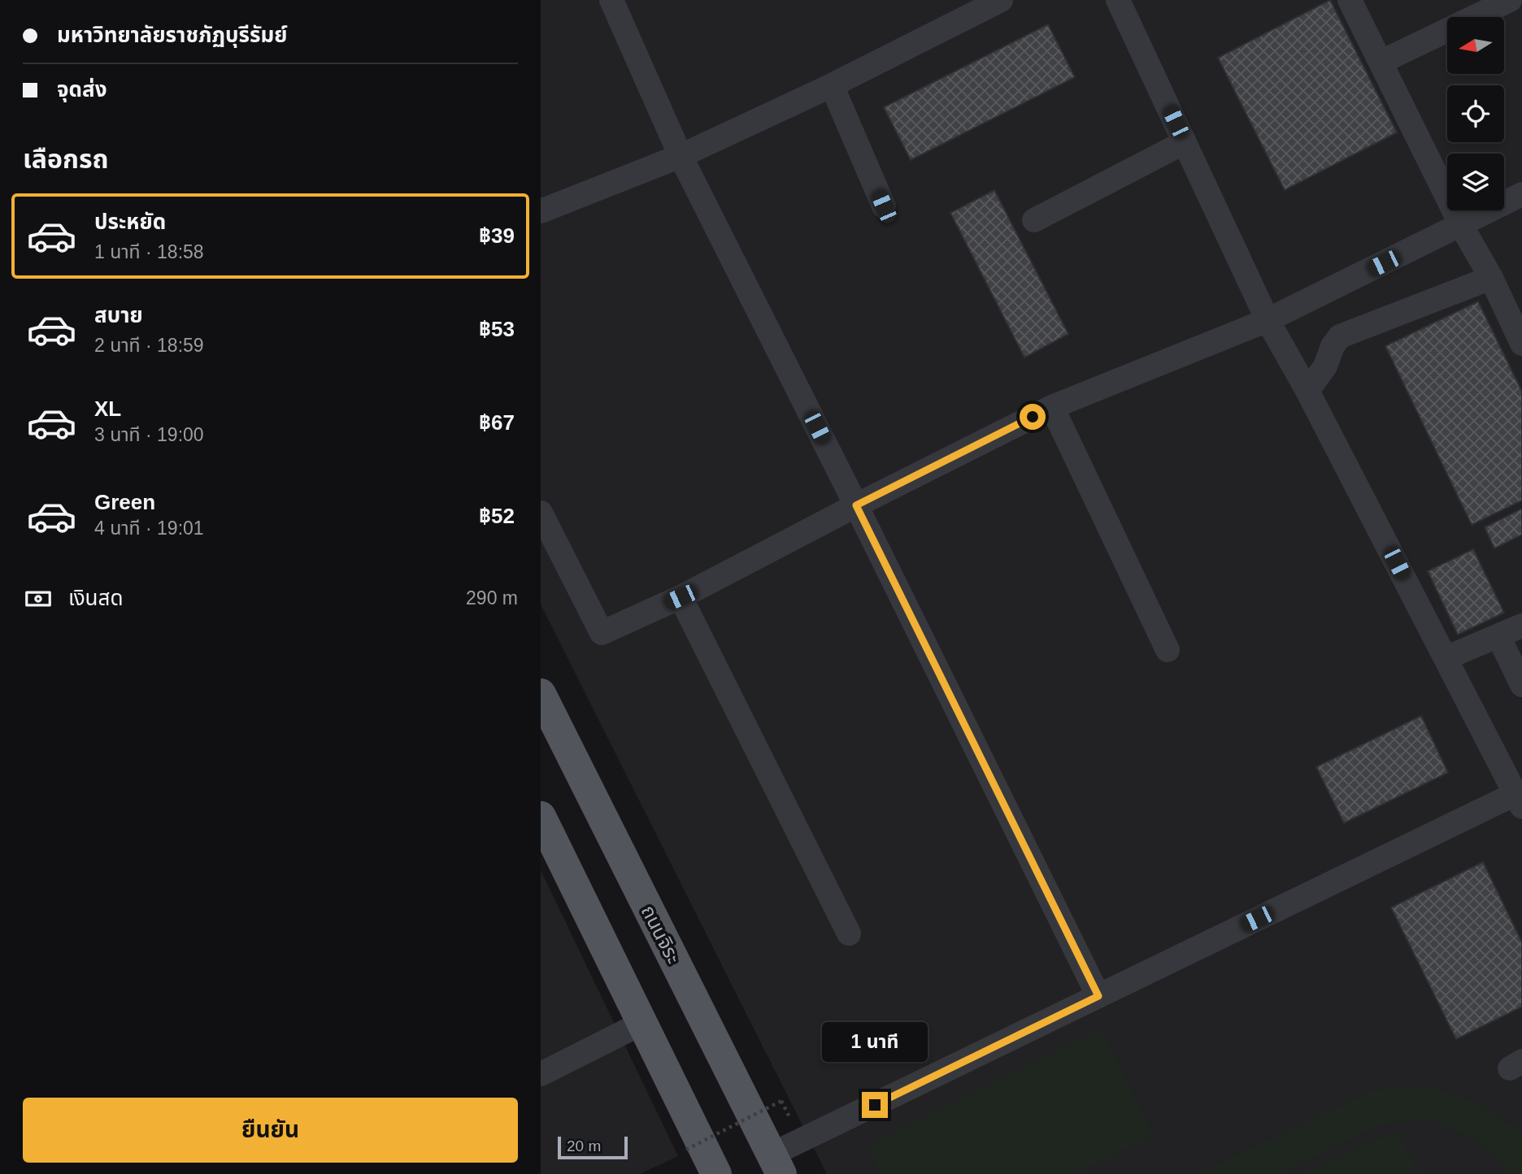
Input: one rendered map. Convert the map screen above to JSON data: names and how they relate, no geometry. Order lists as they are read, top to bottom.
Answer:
{
  "streets": {
    "main road": ["ถนนจิระ"]
  },
  "scale_bar": "20 m",
  "north": "left",
  "page": {
    "banner": ["มหาวิทยาลัยราชภัฏบุรีรัมย์", "จุดส่ง"],
    "heading": "เลือกรถ",
    "list": [
      {
        "name": "ประหยัด",
        "note": "1 นาที · 18:58",
        "value": "฿39"
      },
      {
        "name": "สบาย",
        "note": "2 นาที · 18:59",
        "value": "฿53"
      },
      {
        "name": "XL",
        "note": "3 นาที · 19:00",
        "value": "฿67"
      },
      {
        "name": "Green",
        "note": "4 นาที · 19:01",
        "value": "฿52"
      }
    ],
    "pay": ["เงินสด", "290 m"],
    "bubble": "1 นาที",
    "buttons": "ยืนยัน",
    "scale": "20 m"
  }
}
